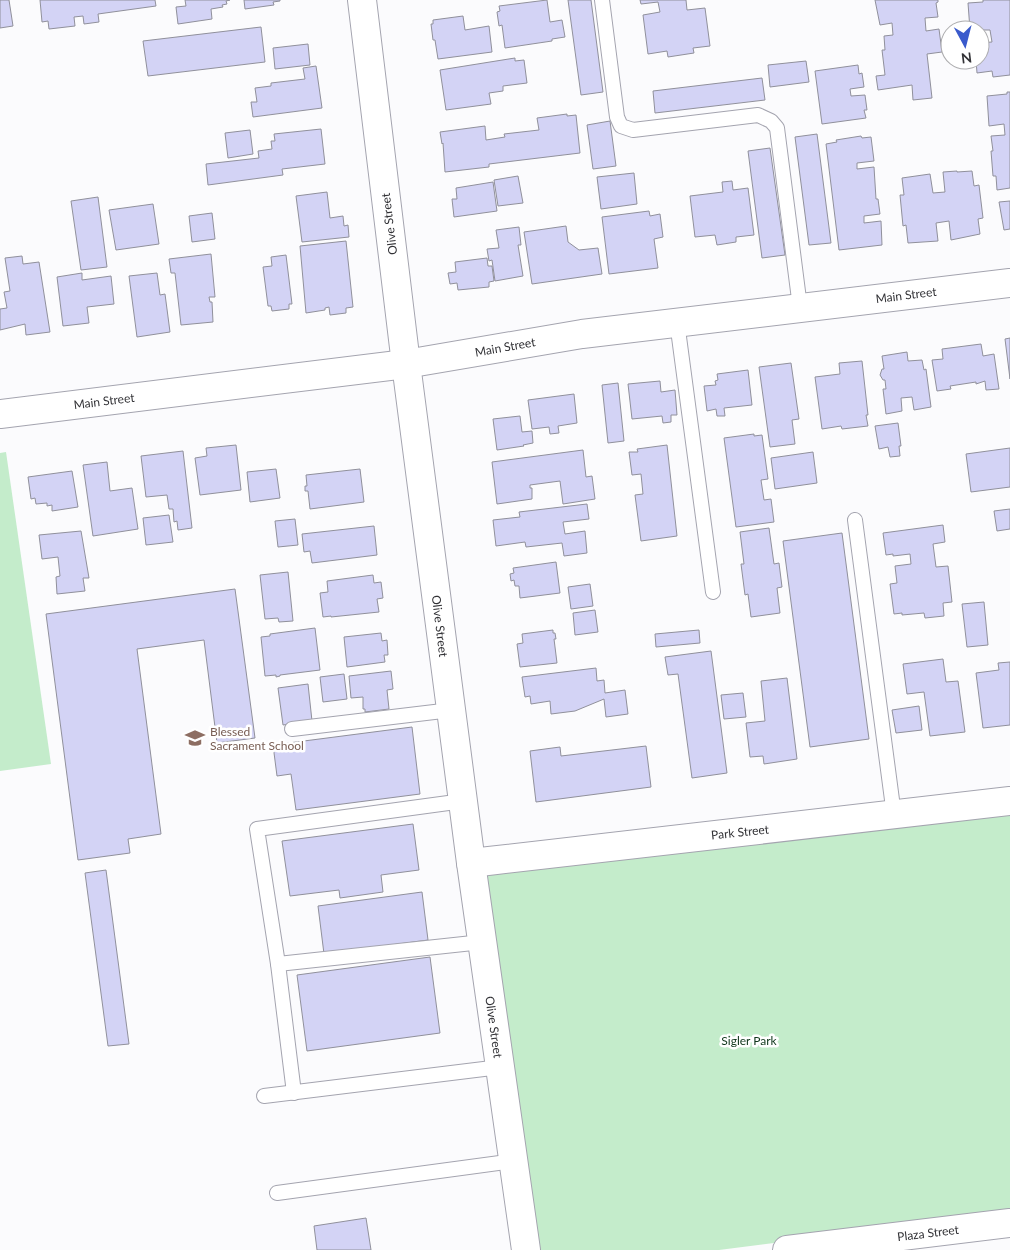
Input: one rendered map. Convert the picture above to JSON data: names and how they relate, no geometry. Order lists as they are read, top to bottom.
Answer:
{
  "streets": {
    "street": [
      "Olive Street",
      "Main Street",
      "Park Street",
      "Plaza Street"
    ]
  },
  "crossings": [
    ["Olive Street", "Main Street"],
    ["Olive Street", "Park Street"]
  ],
  "parks": ["Sigler Park"],
  "places": {
    "school or university": ["Blessed Sacrament School"]
  },
  "north": "bottom"
}
